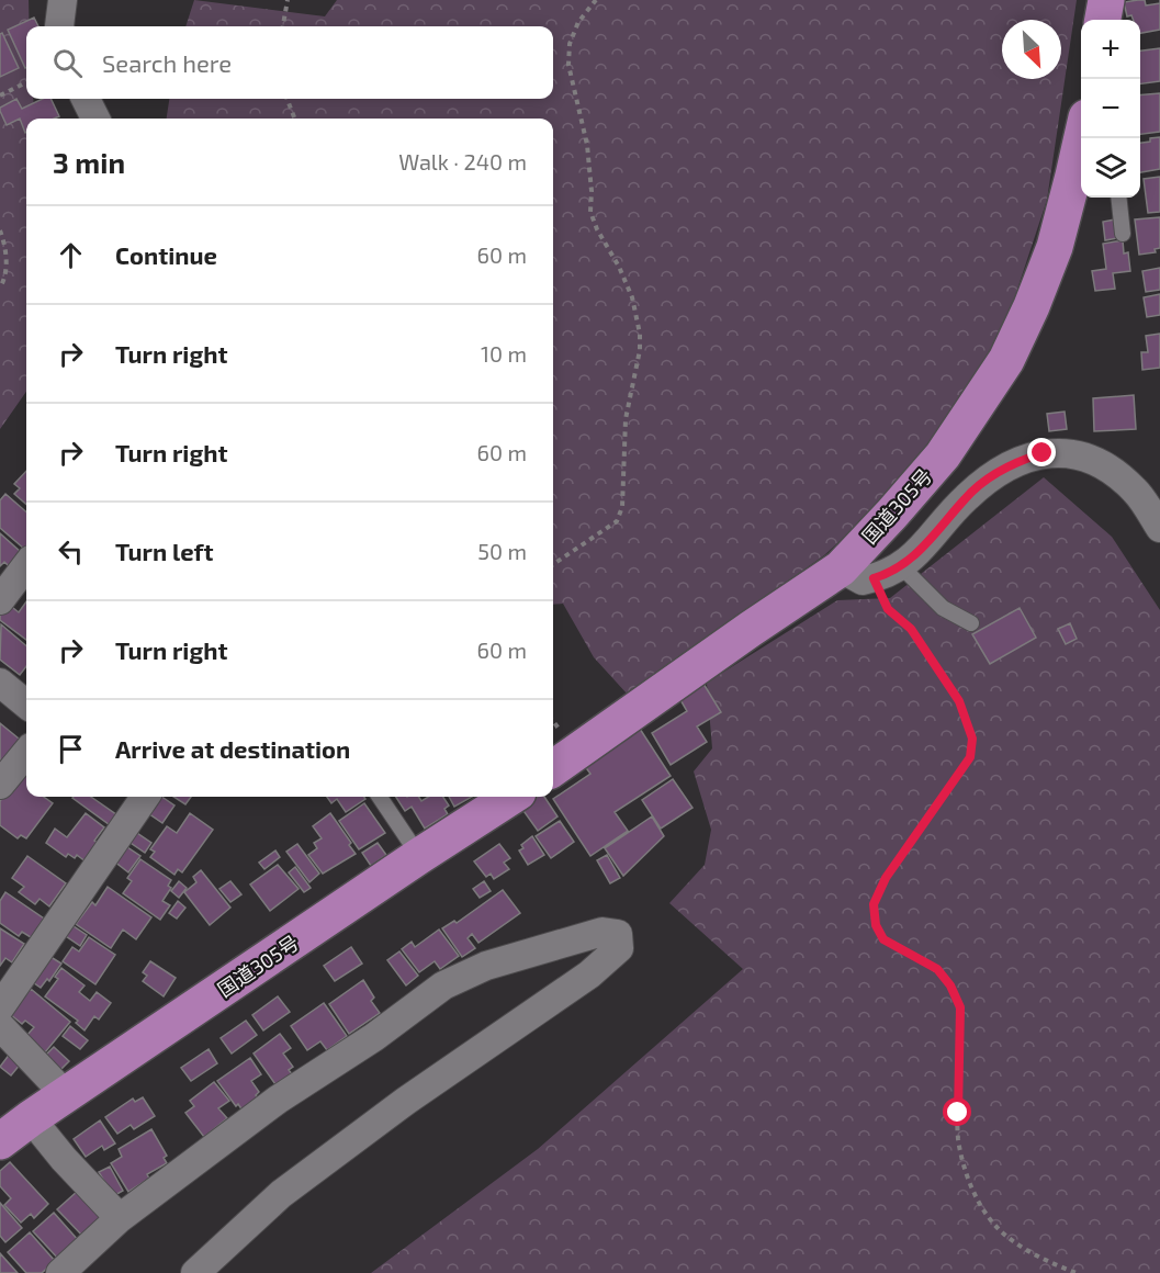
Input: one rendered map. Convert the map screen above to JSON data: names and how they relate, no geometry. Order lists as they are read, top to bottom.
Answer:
{
  "streets": {
    "highway": ["国道305号"]
  },
  "north": "bottom right",
  "page": {
    "map_buttons": ["+", "−"],
    "search": "Search here",
    "heading": ["3 min", "Walk · 240 m"],
    "list": [
      ["Continue", "60 m"],
      ["Turn right", "10 m"],
      ["Turn right", "60 m"],
      ["Turn left", "50 m"],
      ["Turn right", "60 m"],
      "Arrive at destination"
    ]
  }
}
